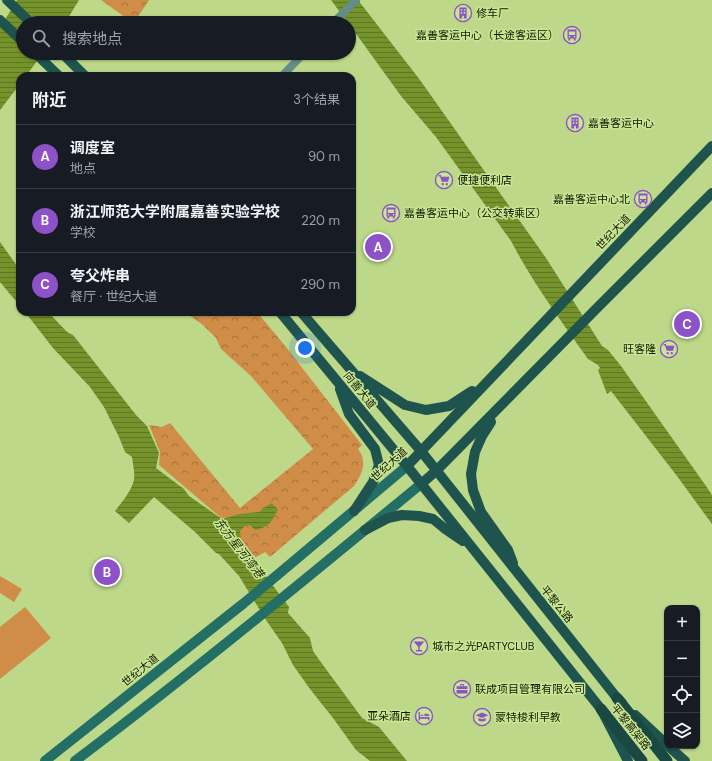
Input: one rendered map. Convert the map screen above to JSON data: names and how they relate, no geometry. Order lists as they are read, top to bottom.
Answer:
{
  "streets": {
    "highway": ["平黎高架路"],
    "main road": ["世纪大道", "向善大道", "平黎公路"]
  },
  "crossings": [
    ["世纪大道", "向善大道"],
    ["向善大道", "平黎公路"],
    ["平黎公路", "平黎高架路"]
  ],
  "water": ["东方星河湾港"],
  "places": {
    "building": ["修车厂", "嘉善客运中心"],
    "bus stop": ["嘉善客运中心（长途客运区）", "嘉善客运中心北", "嘉善客运中心（公交转乘区）"],
    "supermarket": ["便捷便利店", "旺客隆"],
    "bar": ["城市之光PARTYCLUB"],
    "office": ["联成项目管理有限公司"],
    "hotel": ["亚朵酒店"],
    "school or university": ["蒙特梭利早教"]
  },
  "page": {
    "search": "搜索地点",
    "heading": ["附近", "3个结果"],
    "list": [
      {
        "mark": "A",
        "name": "调度室",
        "note": "地点",
        "value": "90 m"
      },
      {
        "mark": "B",
        "name": "浙江师范大学附属嘉善实验学校",
        "note": "学校",
        "value": "220 m"
      },
      {
        "mark": "C",
        "name": "夸父炸串",
        "note": "餐厅 · 世纪大道",
        "value": "290 m"
      }
    ],
    "pins": ["A", "C", "B"],
    "map_buttons": ["+", "−"]
  }
}
